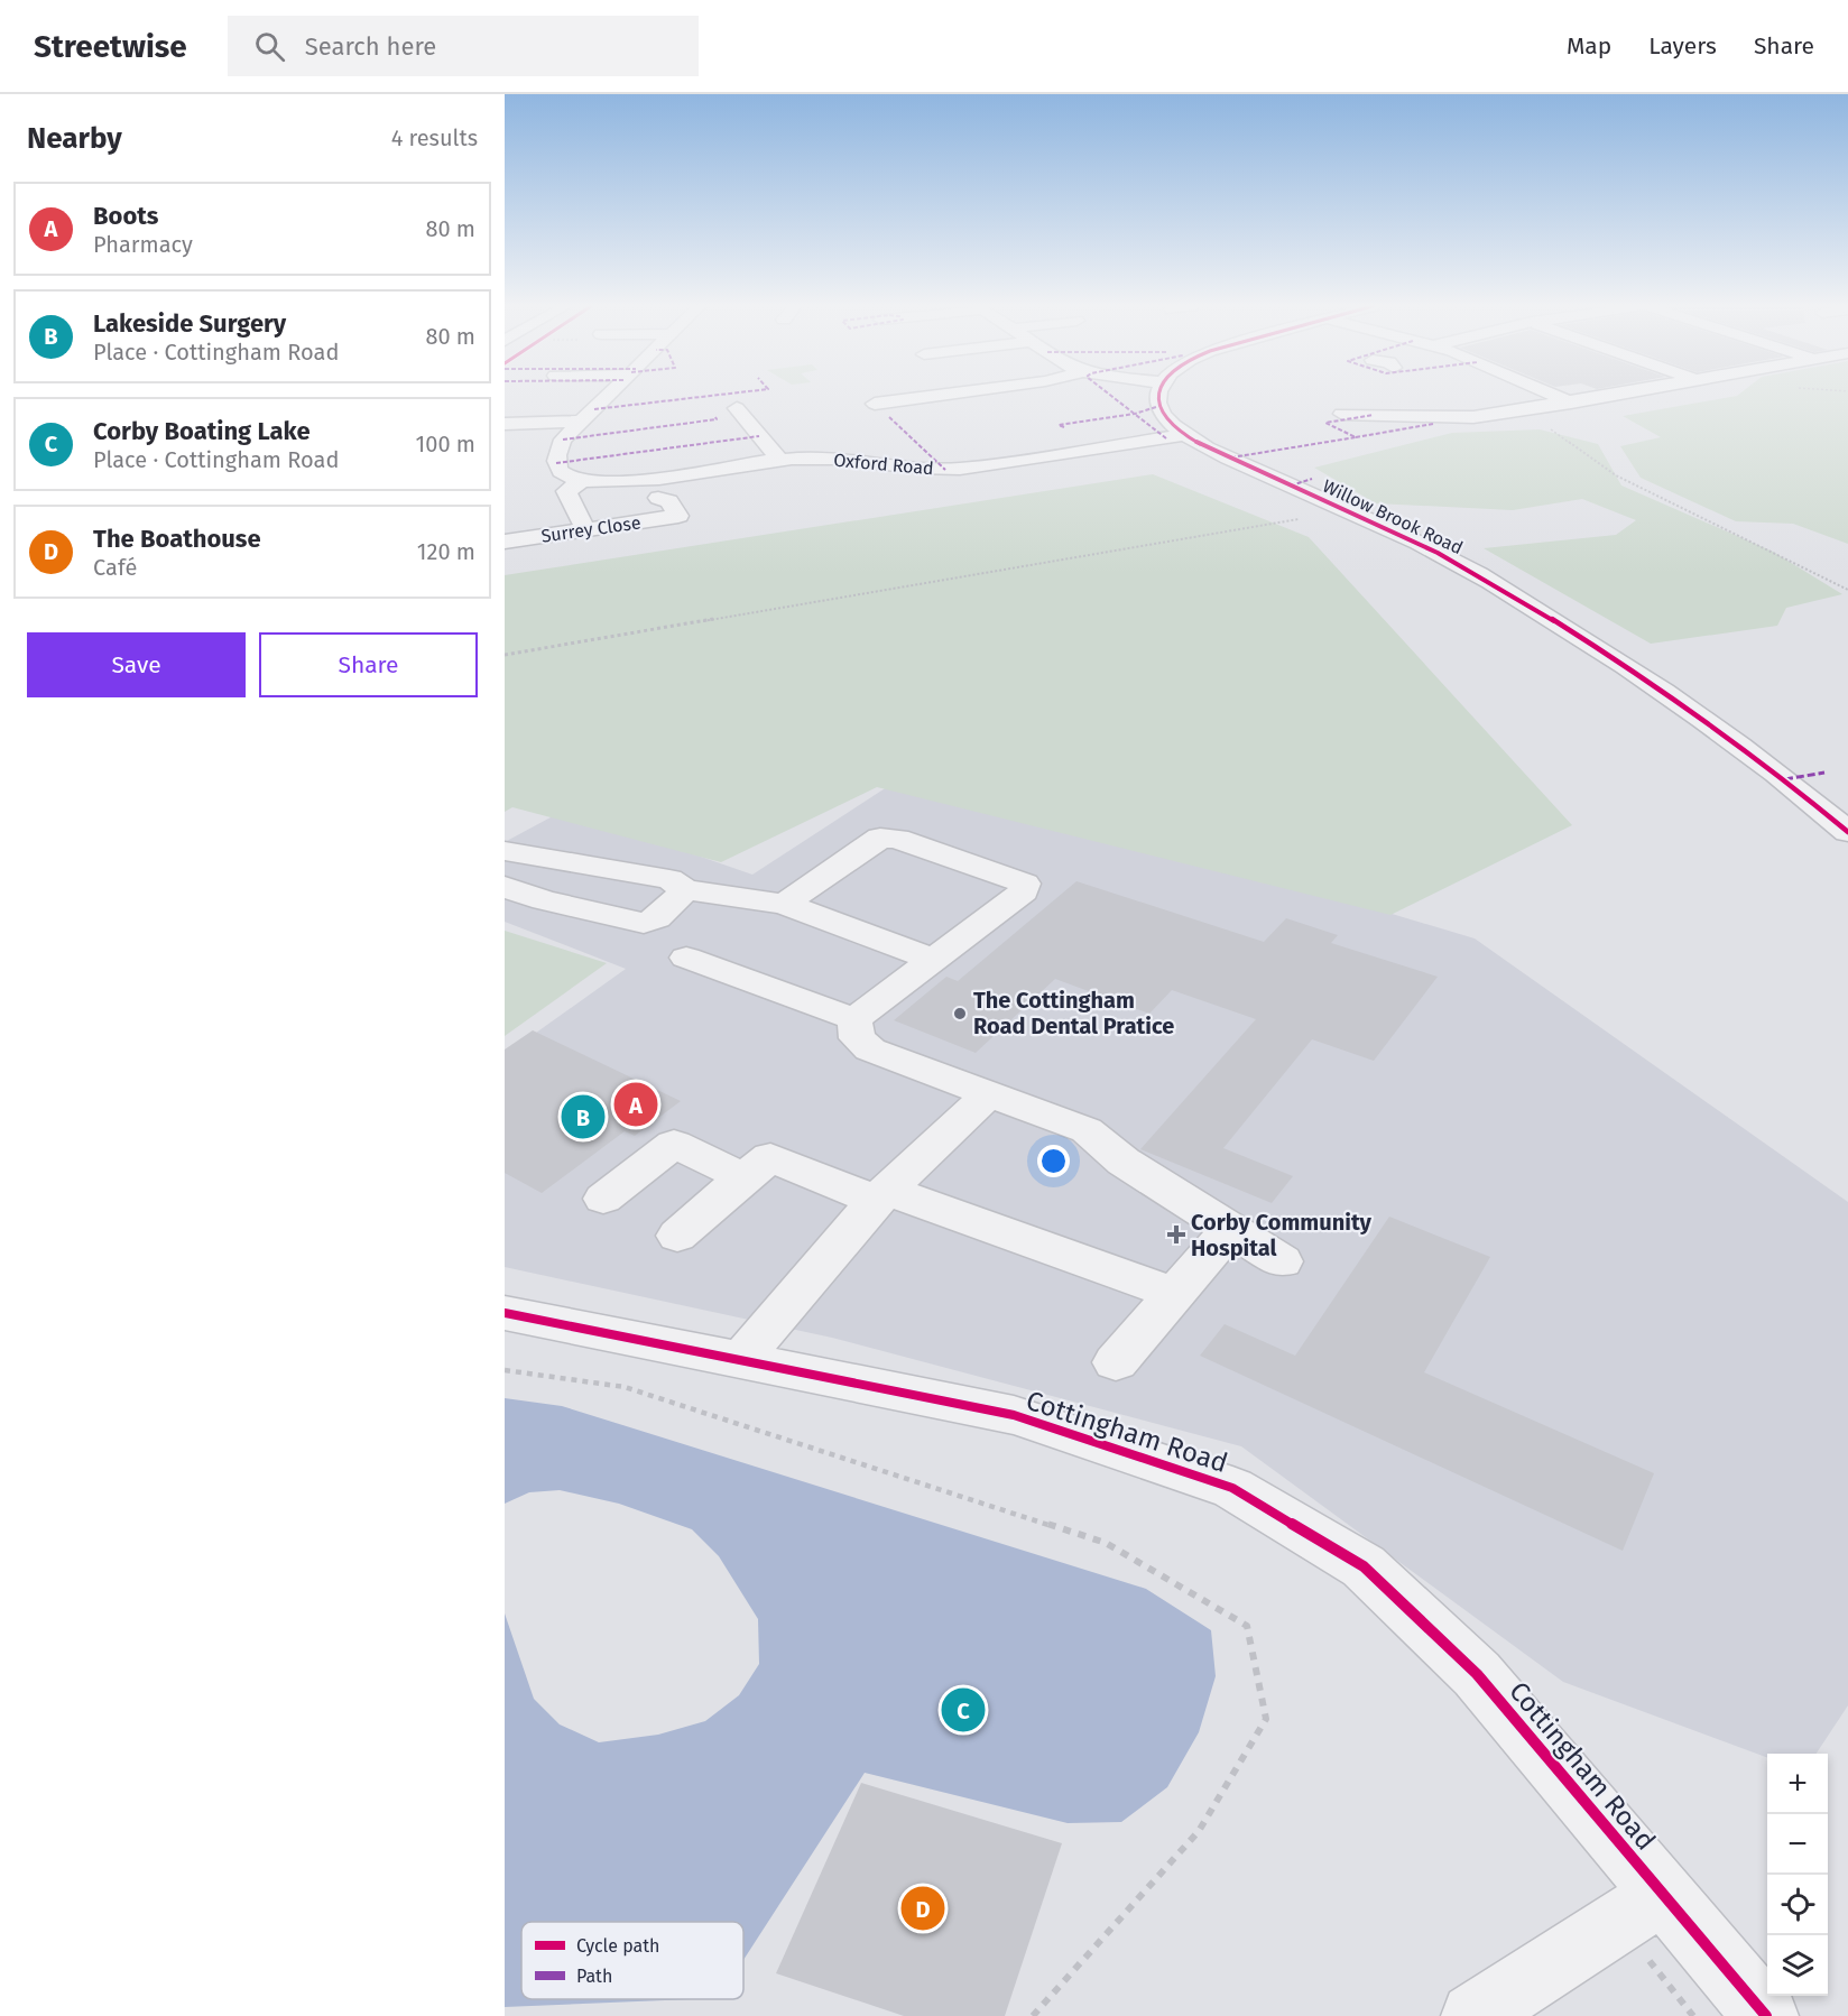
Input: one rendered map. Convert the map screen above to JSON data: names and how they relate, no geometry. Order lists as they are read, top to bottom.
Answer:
{
  "streets": {
    "street": [
      "Oxford Road",
      "Willow Brook Road",
      "Surrey Close",
      "Cottingham Road"
    ]
  },
  "crossings": [
    ["Oxford Road", "Willow Brook Road"]
  ],
  "places": {
    "other": ["The Cottingham Road Dental Pratice"],
    "health": ["Corby Community Hospital"]
  },
  "legend": ["Cycle path", "Path"],
  "page": {
    "header": "Streetwise",
    "search": "Search here",
    "nav": ["Map", "Layers", "Share"],
    "heading": ["Nearby", "4 results"],
    "list": [
      {
        "mark": "A",
        "name": "Boots",
        "note": "Pharmacy",
        "value": "80 m"
      },
      {
        "mark": "B",
        "name": "Lakeside Surgery",
        "note": "Place · Cottingham Road",
        "value": "80 m"
      },
      {
        "mark": "C",
        "name": "Corby Boating Lake",
        "note": "Place · Cottingham Road",
        "value": "100 m"
      },
      {
        "mark": "D",
        "name": "The Boathouse",
        "note": "Café",
        "value": "120 m"
      }
    ],
    "buttons": ["Save", "Share"],
    "pins": [
      "A",
      "B",
      "C",
      "D"
    ],
    "map_buttons": ["+", "−"]
  }
}
